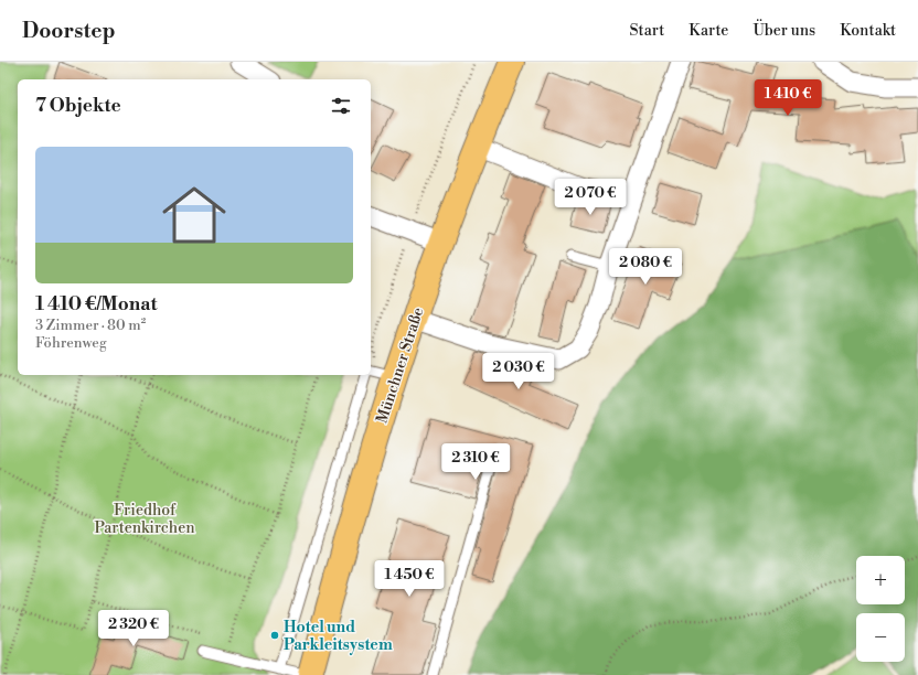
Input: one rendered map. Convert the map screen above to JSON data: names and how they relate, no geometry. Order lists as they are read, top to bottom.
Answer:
{
  "streets": {
    "main road": ["Münchner Straße"]
  },
  "parks": ["Friedhof Partenkirchen"],
  "places": ["Hotel und Parkleitsystem"],
  "page": {
    "header": "Doorstep",
    "nav": [
      "Start",
      "Karte",
      "Über uns",
      "Kontakt"
    ],
    "price": [
      "1 410 €",
      "2 070 €",
      "2 080 €",
      "2 030 €",
      "2 310 €",
      "1 450 €",
      "2 320 €"
    ],
    "heading": "7 Objekte",
    "list": [
      {
        "name": "1 410 €/Monat",
        "note": "3 Zimmer · 80 m² · Föhrenweg"
      }
    ],
    "map_buttons": ["+", "−"]
  }
}
